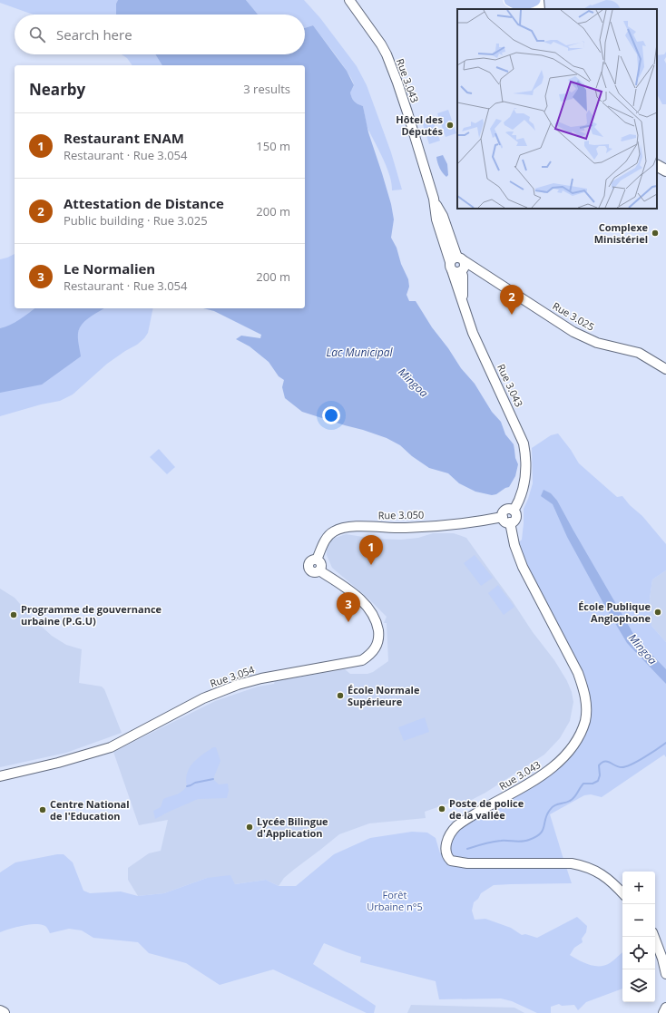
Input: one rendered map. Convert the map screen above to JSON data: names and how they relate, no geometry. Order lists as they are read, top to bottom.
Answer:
{
  "streets": {
    "street": [
      "Rue 3.043",
      "Rue 3.025",
      "Rue 3.050",
      "Rue 3.054"
    ]
  },
  "crossings": [
    ["Rue 3.043", "Rue 3.025"],
    ["Rue 3.043", "Rue 3.050"],
    ["Rue 3.050", "Rue 3.054"]
  ],
  "water": ["Lac Municipal", "Mingoa"],
  "parks": ["Forêt Urbaine n°5"],
  "places": [
    "Hôtel des Députés",
    "Complexe Ministériel",
    "École Publique Anglophone",
    "Programme de gouvernance urbaine (P.G.U)",
    "École Normale Supérieure",
    "Poste de police de la vallée",
    "Centre National de l'Education",
    "Lycée Bilingue d'Application"
  ],
  "page": {
    "search": "Search here",
    "heading": ["Nearby", "3 results"],
    "list": [
      {
        "mark": "1",
        "name": "Restaurant ENAM",
        "note": "Restaurant · Rue 3.054",
        "value": "150 m"
      },
      {
        "mark": "2",
        "name": "Attestation de Distance",
        "note": "Public building · Rue 3.025",
        "value": "200 m"
      },
      {
        "mark": "3",
        "name": "Le Normalien",
        "note": "Restaurant · Rue 3.054",
        "value": "200 m"
      }
    ],
    "pins": ["2", "1", "3"],
    "map_buttons": ["+", "−"]
  }
}
